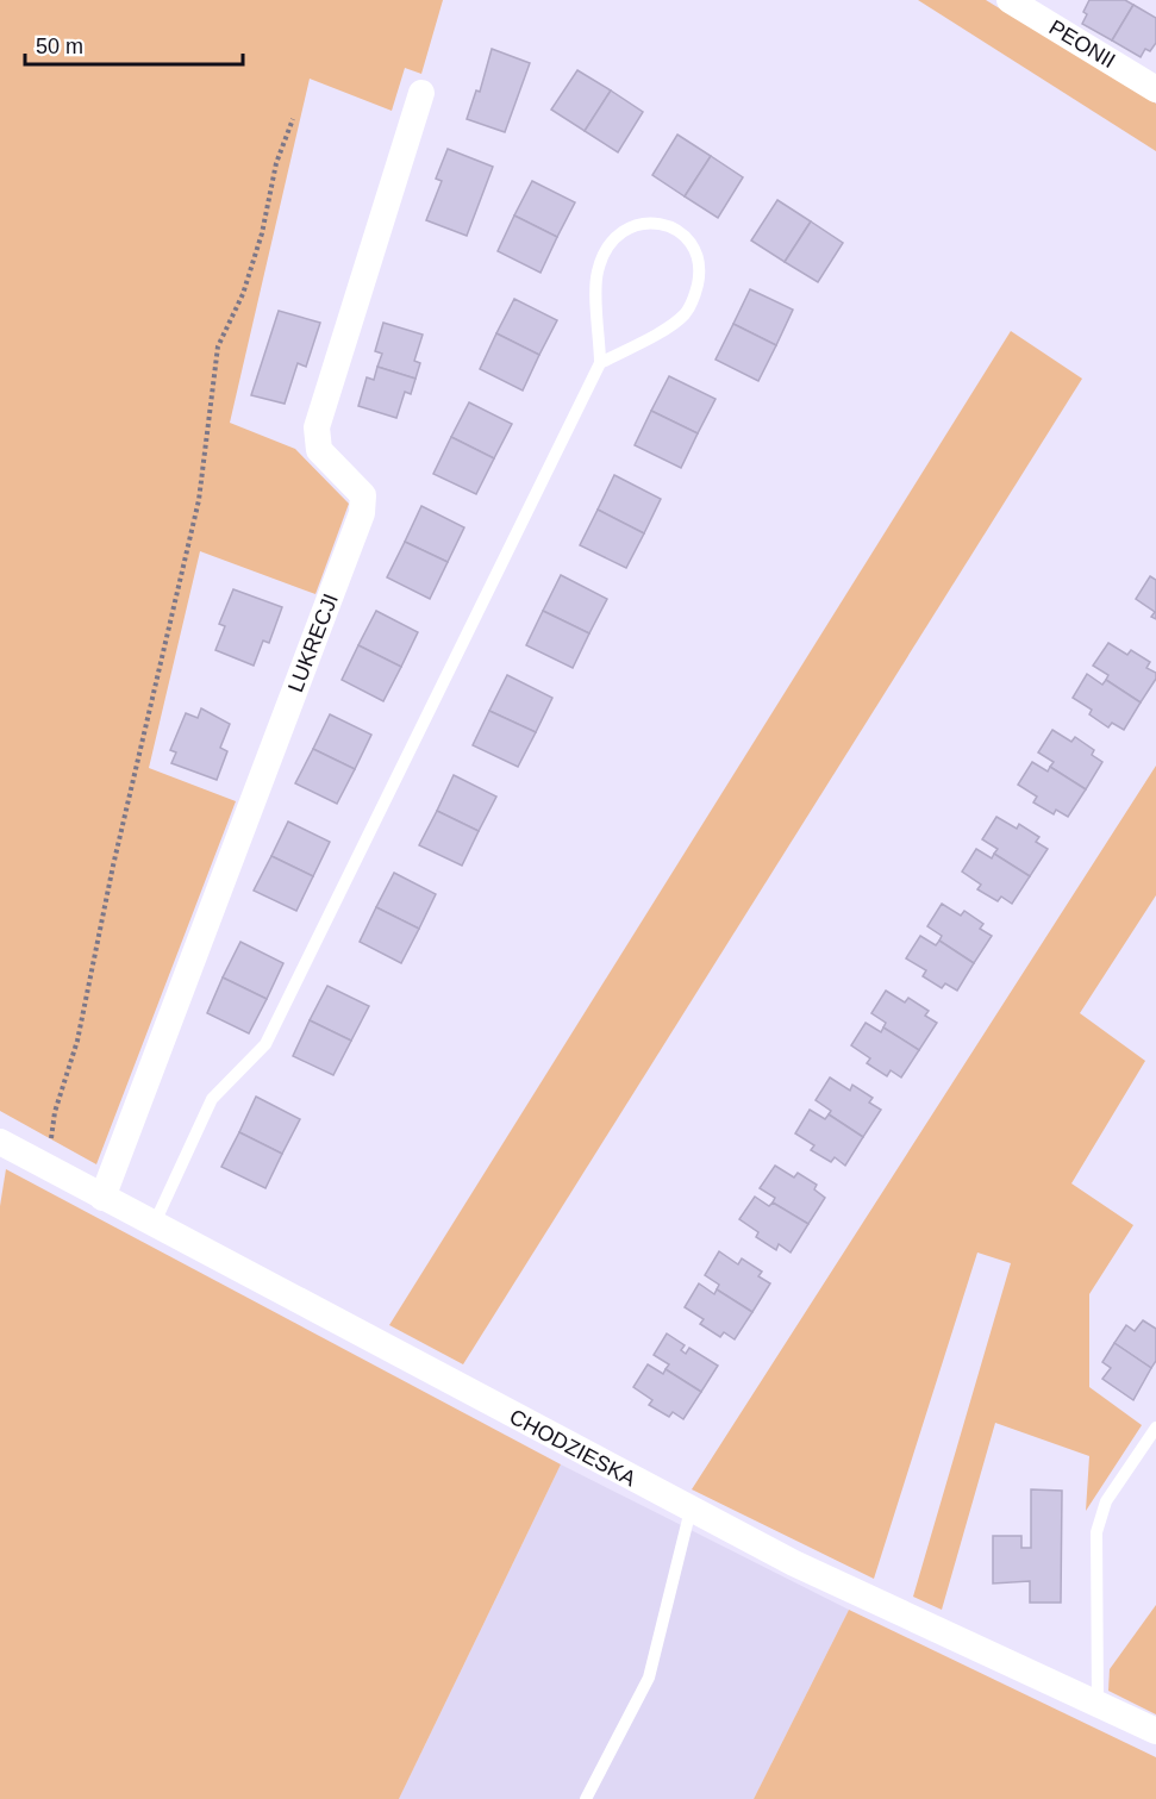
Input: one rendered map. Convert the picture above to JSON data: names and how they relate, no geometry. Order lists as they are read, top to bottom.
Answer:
{
  "streets": {
    "street": ["PEONII", "LUKRECJI", "CHODZIESKA"]
  },
  "crossings": [
    ["LUKRECJI", "CHODZIESKA"]
  ],
  "scale_bar": "50 m"
}
